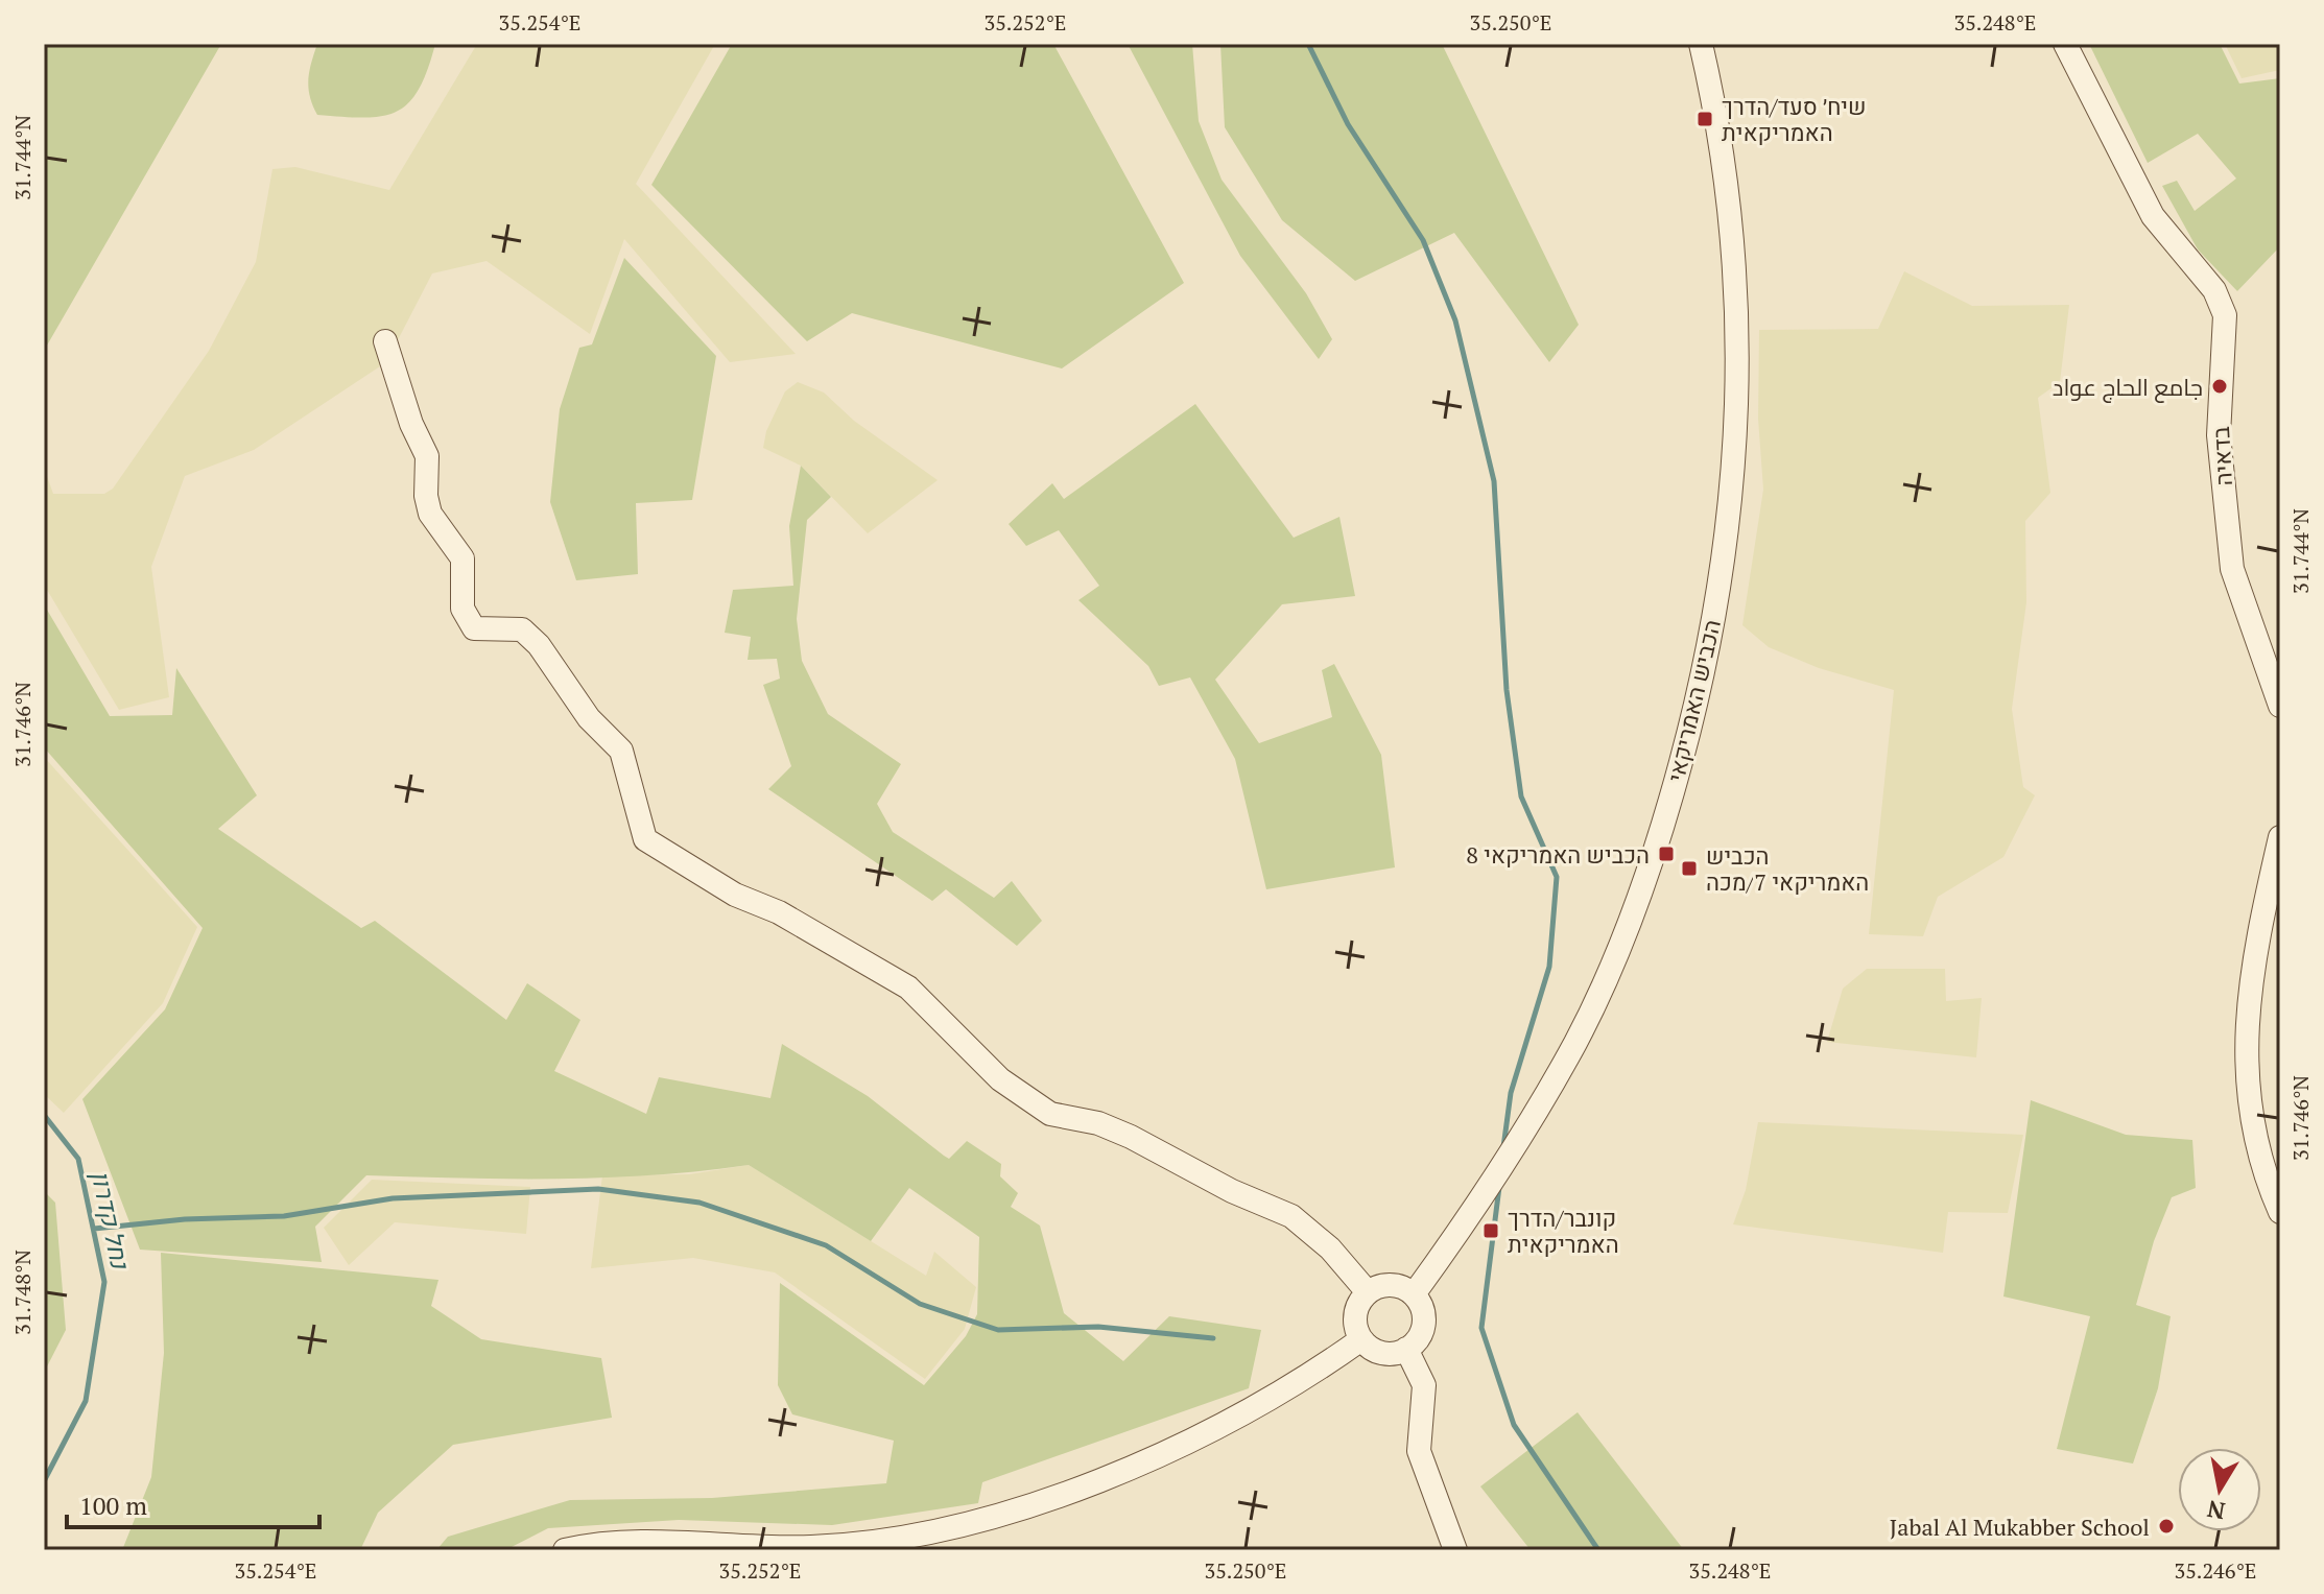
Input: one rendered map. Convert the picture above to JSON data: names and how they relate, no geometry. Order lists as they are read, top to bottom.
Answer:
{
  "streets": {
    "street": ["בדאיה", "הכביש האמריקאי"]
  },
  "water": ["נחל קדרון"],
  "places": {
    "transit": [
      "שיח׳ סעד/הדרך האמריקאית",
      "הכביש האמריקאי 8",
      "הכביש האמריקאי 7/מכה",
      "קונבר/הדרך האמריקאית"
    ],
    "other": ["جامع الحاج عواد", "Jabal Al Mukabber School"]
  },
  "scale_bar": "100 m",
  "north": "bottom",
  "coordinates": [
    "35.254°E",
    "35.252°E",
    "35.250°E",
    "35.248°E",
    "31.744°N",
    "31.746°N",
    "31.748°N",
    "35.246°E"
  ]
}
